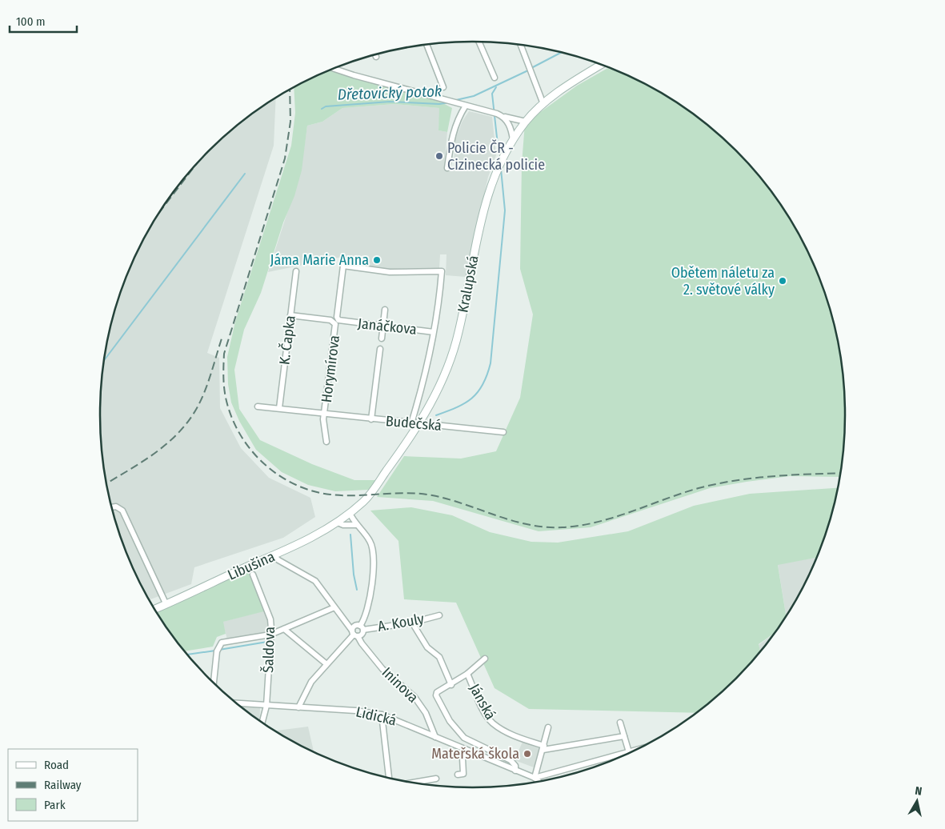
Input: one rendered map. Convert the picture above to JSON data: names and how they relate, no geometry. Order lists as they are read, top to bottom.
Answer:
{
  "streets": {
    "main road": ["Kralupská", "Libušina"],
    "street": [
      "Janáčkova",
      "K. Čapka",
      "Horymírova",
      "Budečská",
      "A. Kouly",
      "Šaldova",
      "Ininova",
      "Jánská",
      "Lidická"
    ]
  },
  "crossings": [
    ["Kralupská", "Janáčkova"],
    ["Kralupská", "Horymírova"],
    ["Kralupská", "Budečská"],
    ["Kralupská", "Libušina"],
    ["Janáčkova", "Horymírova"],
    ["K. Čapka", "Horymírova"],
    ["K. Čapka", "Budečská"],
    ["Horymírova", "Budečská"],
    ["Libušina", "Ininova"],
    ["Šaldova", "Lidická"],
    ["Ininova", "Lidická"]
  ],
  "water": ["Dřetovický potok"],
  "places": [
    "Policie ČR - Cizinecká policie",
    "Jáma Marie Anna",
    "Obětem náletu za 2. světové války",
    "Mateřská škola"
  ],
  "legend": ["Road", "Railway", "Park"],
  "scale_bar": "100 m",
  "north": "top"
}
